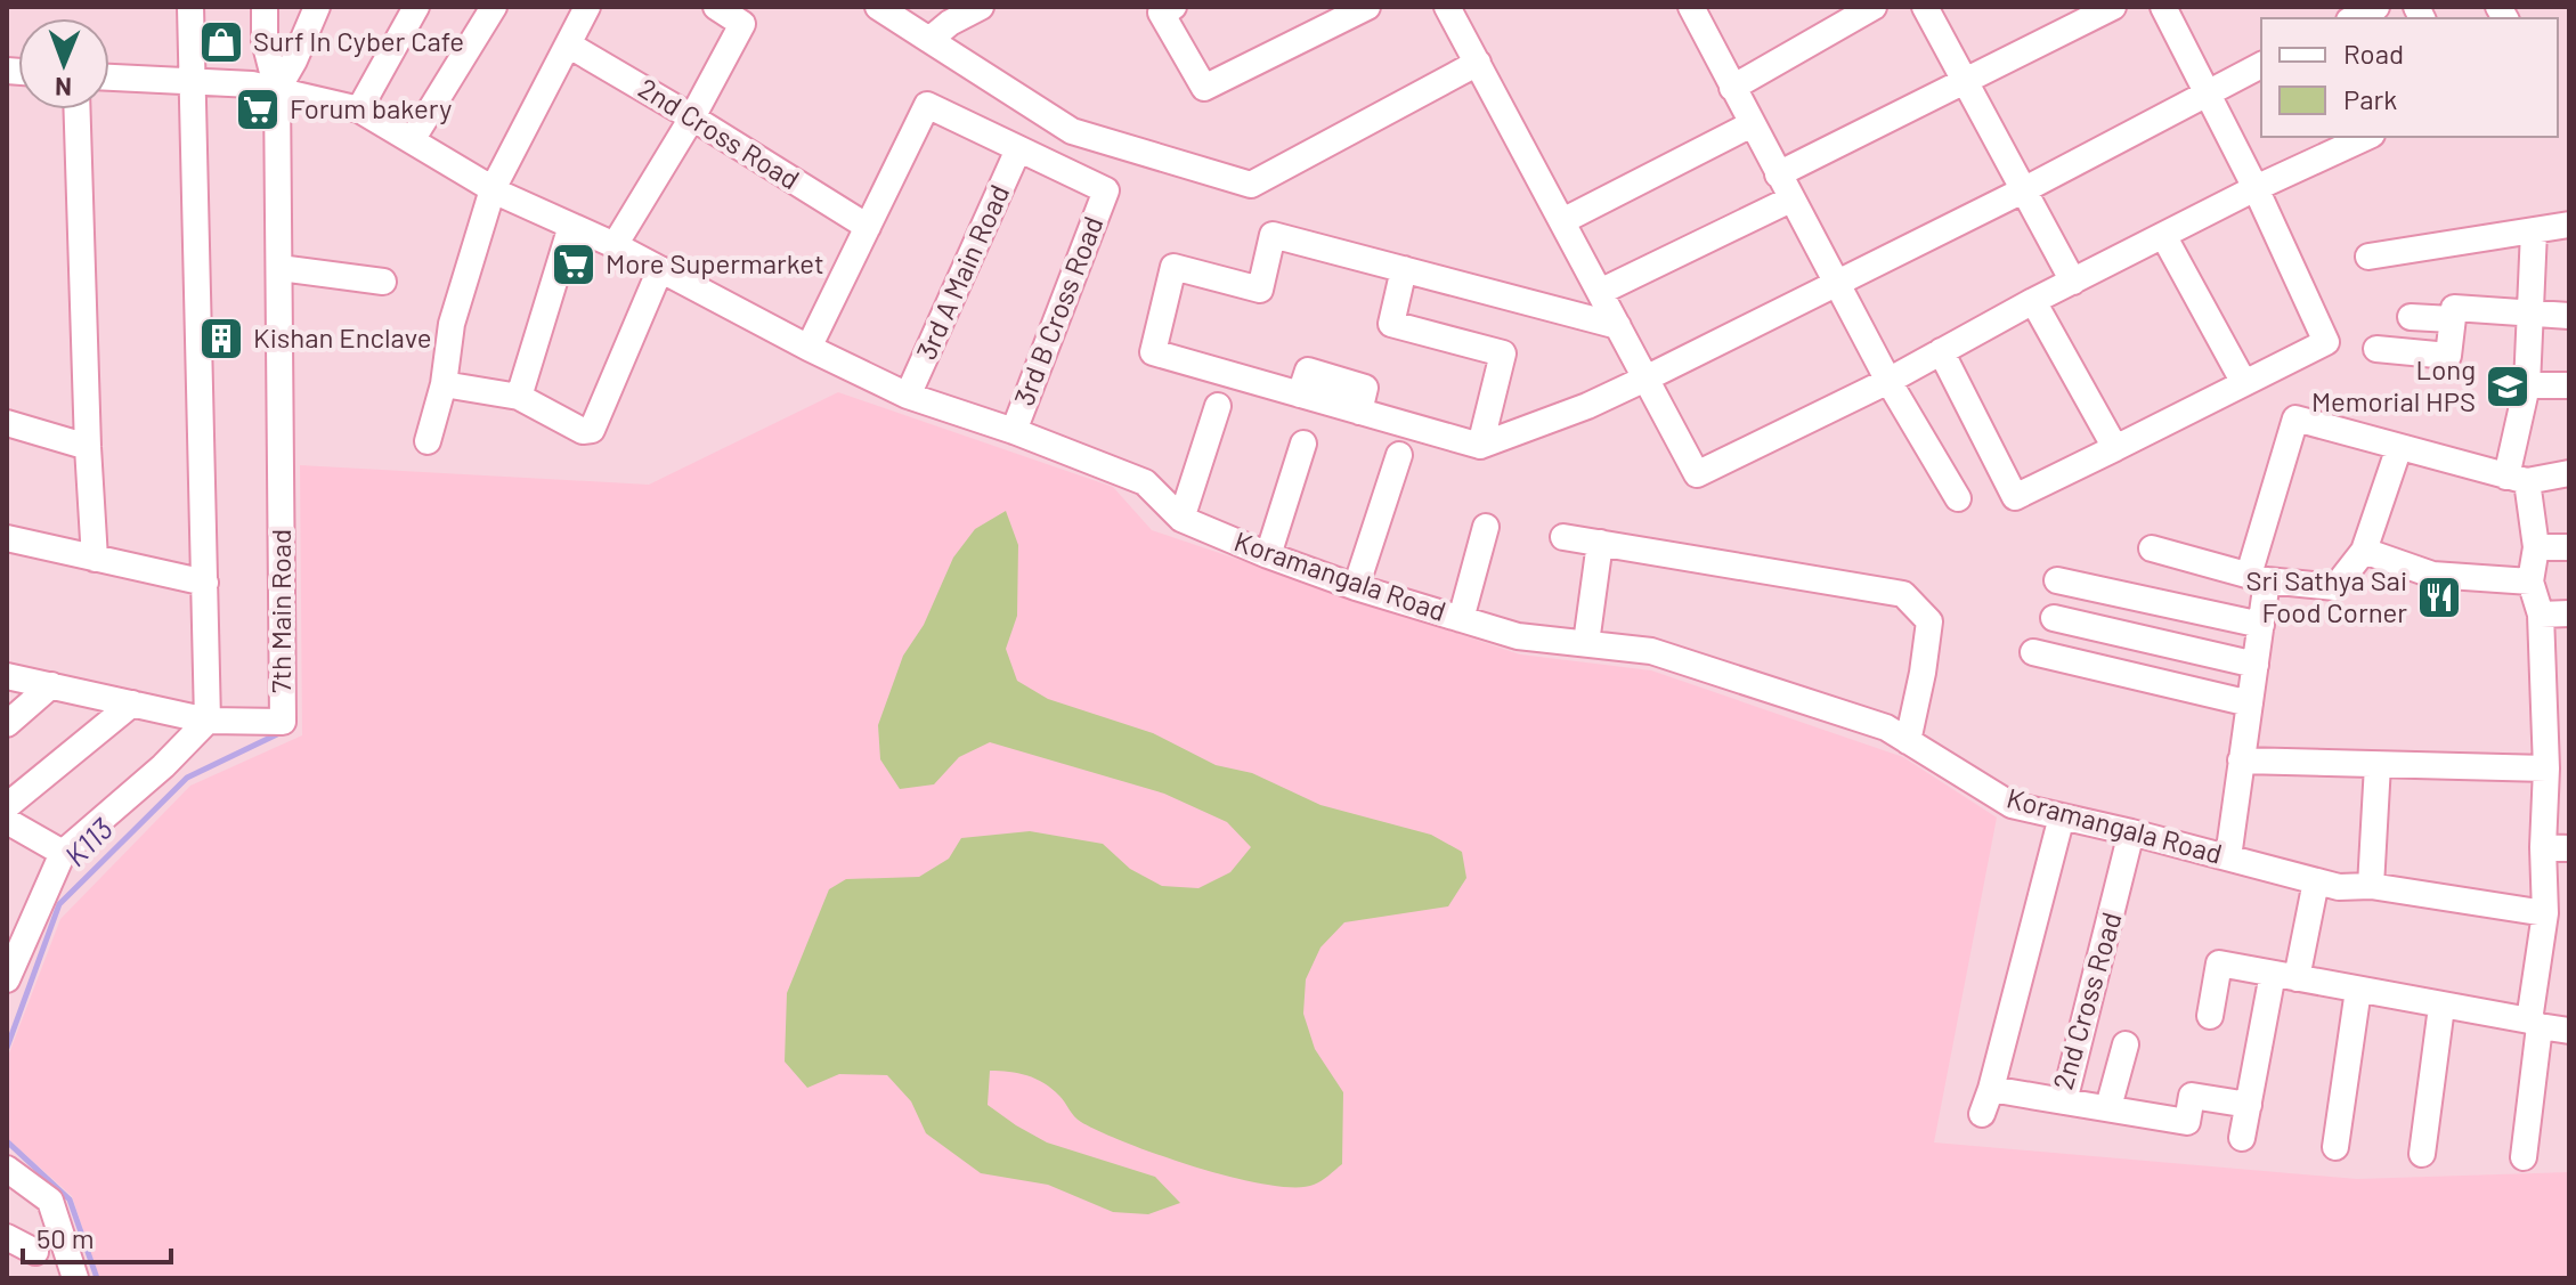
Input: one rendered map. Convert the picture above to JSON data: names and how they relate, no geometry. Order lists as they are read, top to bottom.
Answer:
{
  "streets": {
    "street": [
      "2nd Cross Road",
      "3rd A Main Road",
      "3rd B Cross Road",
      "Koramangala Road",
      "7th Main Road"
    ]
  },
  "crossings": [
    ["2nd Cross Road", "Koramangala Road"],
    ["3rd A Main Road", "3rd B Cross Road"],
    ["3rd A Main Road", "Koramangala Road"],
    ["3rd B Cross Road", "Koramangala Road"],
    ["Koramangala Road", "7th Main Road"]
  ],
  "water": ["K113"],
  "places": {
    "shop": ["Surf In Cyber Cafe"],
    "supermarket": ["Forum bakery", "More Supermarket"],
    "building": ["Kishan Enclave"],
    "school or university": ["Long Memorial HPS"],
    "restaurant": ["Sri Sathya Sai Food Corner"]
  },
  "legend": ["Road", "Park"],
  "scale_bar": "50 m",
  "north": "bottom"
}
